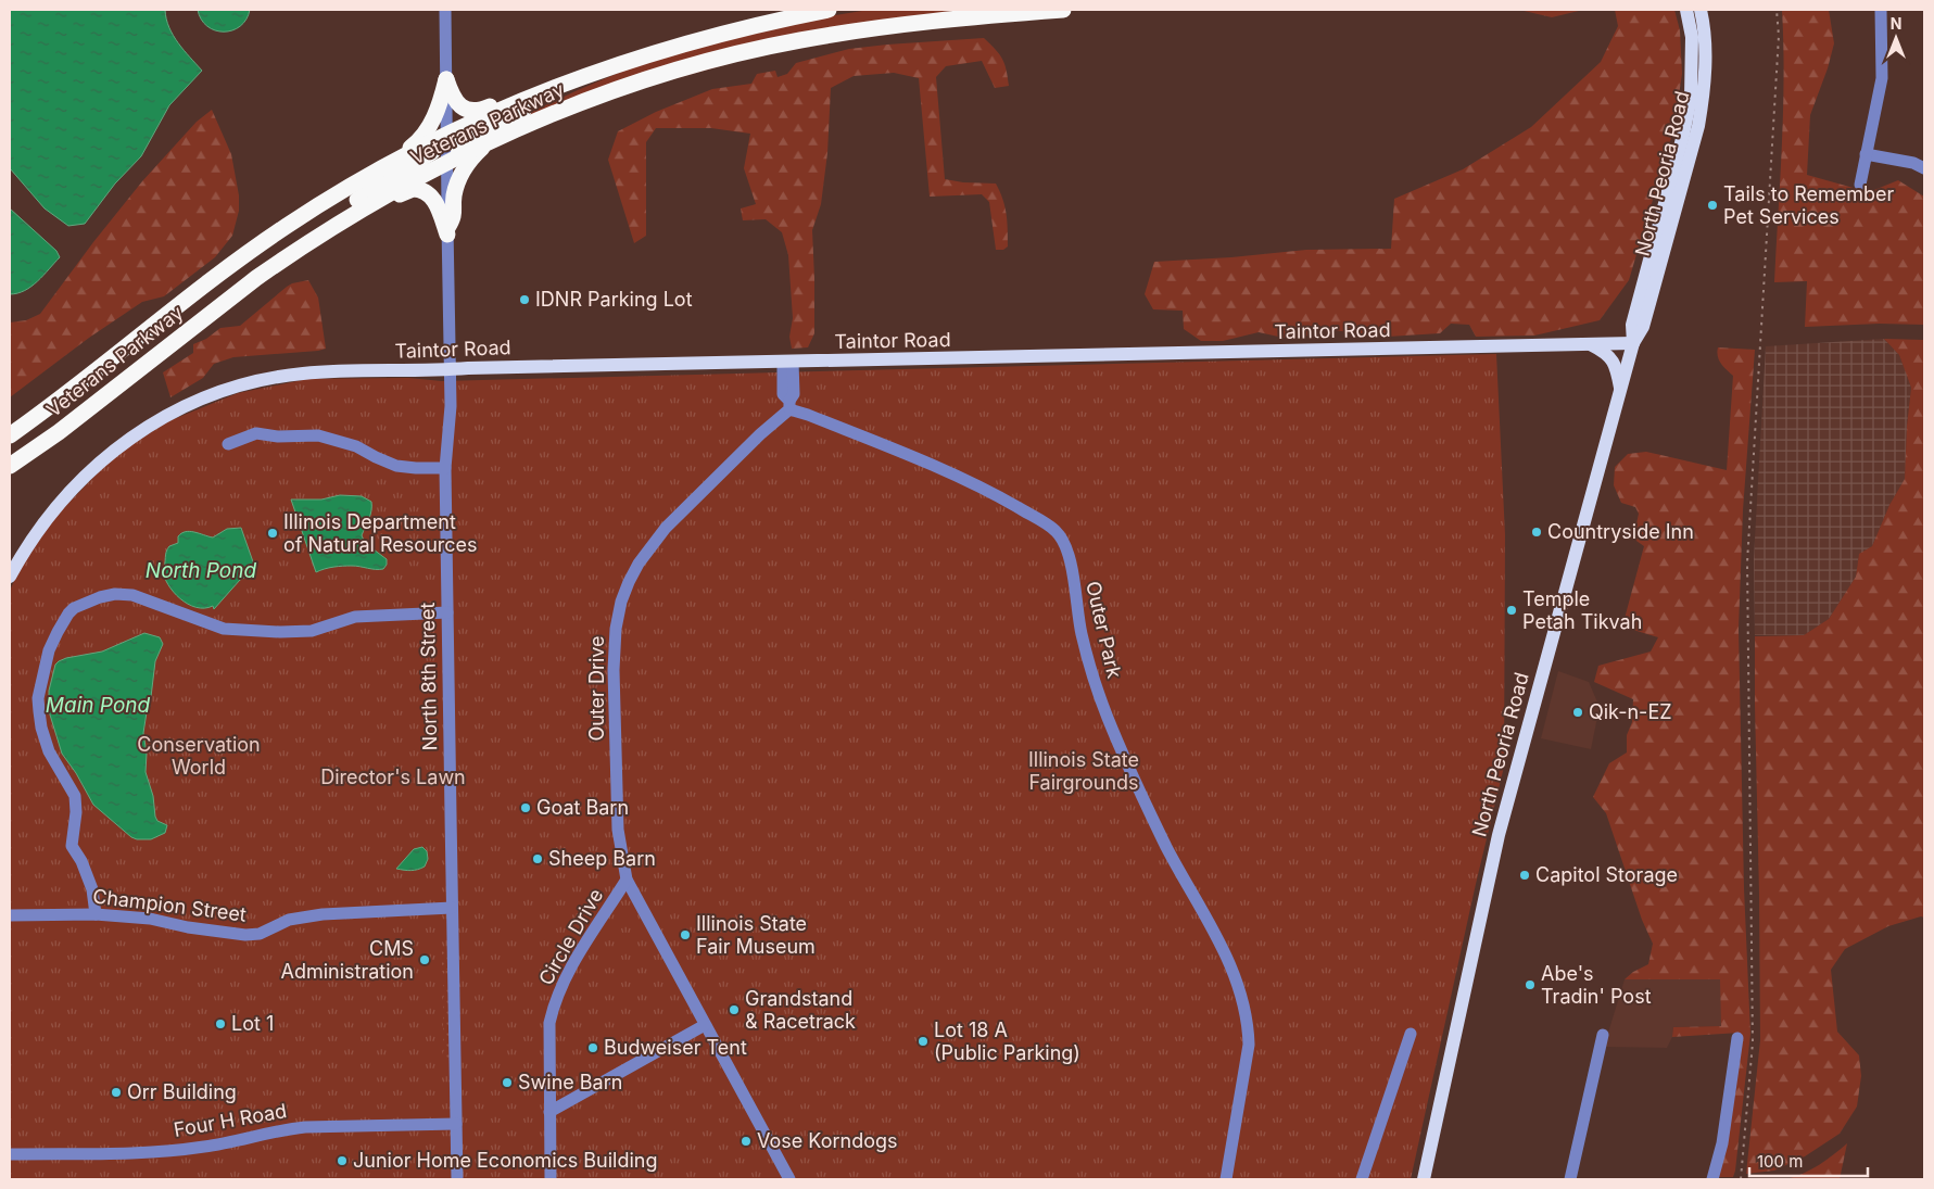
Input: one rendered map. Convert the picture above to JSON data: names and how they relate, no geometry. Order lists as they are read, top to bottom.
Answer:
{
  "streets": {
    "highway": ["Veterans Parkway"],
    "main road": ["North Peoria Road", "Taintor Road"],
    "street": [
      "Outer Park",
      "North 8th Street",
      "Outer Drive",
      "Champion Street",
      "Circle Drive",
      "Four H Road"
    ]
  },
  "crossings": [
    ["Veterans Parkway", "North 8th Street"],
    ["North Peoria Road", "Taintor Road"],
    ["Taintor Road", "North 8th Street"],
    ["Outer Park", "Outer Drive"],
    ["North 8th Street", "Champion Street"],
    ["North 8th Street", "Four H Road"],
    ["Outer Drive", "Circle Drive"]
  ],
  "water": ["North Pond", "Main Pond"],
  "parks": ["Conservation World", "Illinois State Fairgrounds", "Director's Lawn"],
  "places": [
    "Tails to Remember Pet Services",
    "IDNR Parking Lot",
    "Countryside Inn",
    "Illinois Department of Natural Resources",
    "Temple Petah Tikvah",
    "Qik-n-EZ",
    "Goat Barn",
    "Sheep Barn",
    "Capitol Storage",
    "Illinois State Fair Museum",
    "CMS Administration",
    "Abe's Tradin' Post",
    "Grandstand & Racetrack",
    "Lot 1",
    "Lot 18 A (Public Parking)",
    "Budweiser Tent",
    "Swine Barn",
    "Orr Building",
    "Vose Korndogs",
    "Junior Home Economics Building"
  ],
  "scale_bar": "100 m",
  "north": "top"
}
